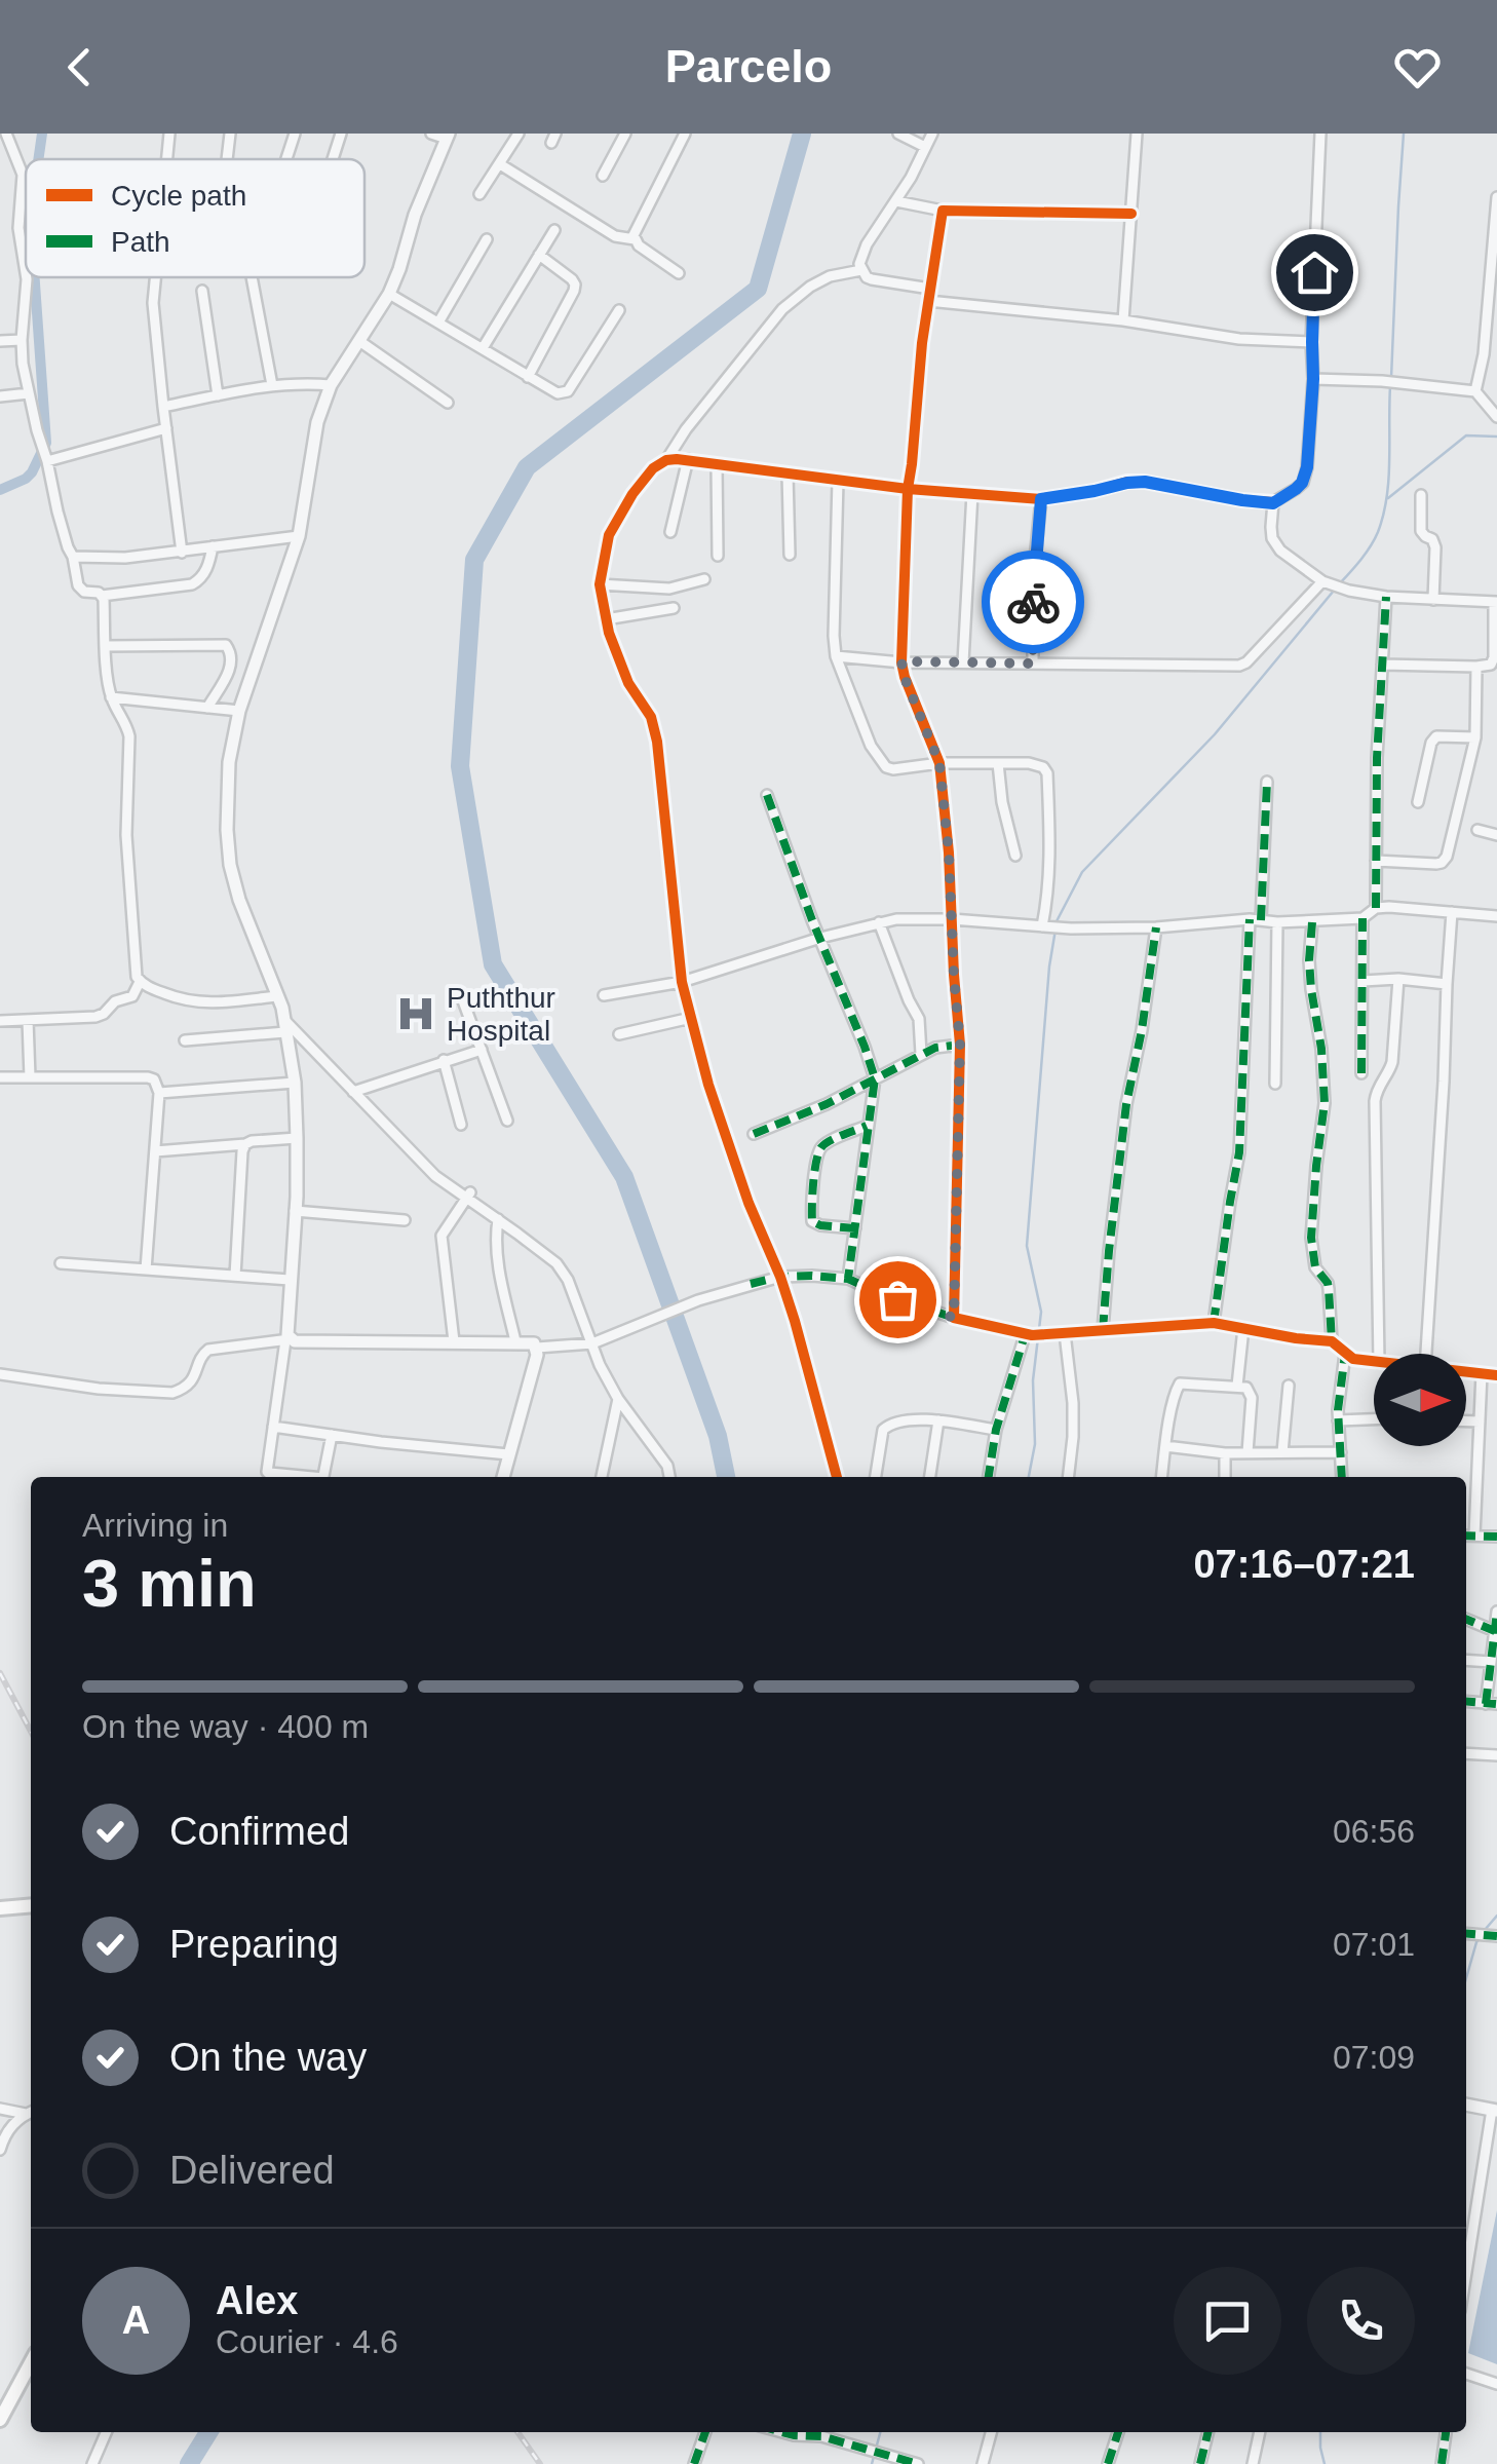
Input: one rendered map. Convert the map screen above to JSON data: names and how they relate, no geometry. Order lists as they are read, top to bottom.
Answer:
{
  "places": {
    "hospital": ["Puththur Hospital"]
  },
  "legend": ["Cycle path", "Path"],
  "north": "right",
  "page": {
    "header": "Parcelo",
    "heading": ["3 min", "Arriving in", "07:16–07:21"],
    "panel": ["Alex", "Courier · 4.6"],
    "bar": "On the way · 400 m",
    "list": [
      ["Confirmed", "06:56"],
      ["Preparing", "07:01"],
      ["On the way", "07:09"],
      "Delivered"
    ],
    "round": "A"
  }
}
